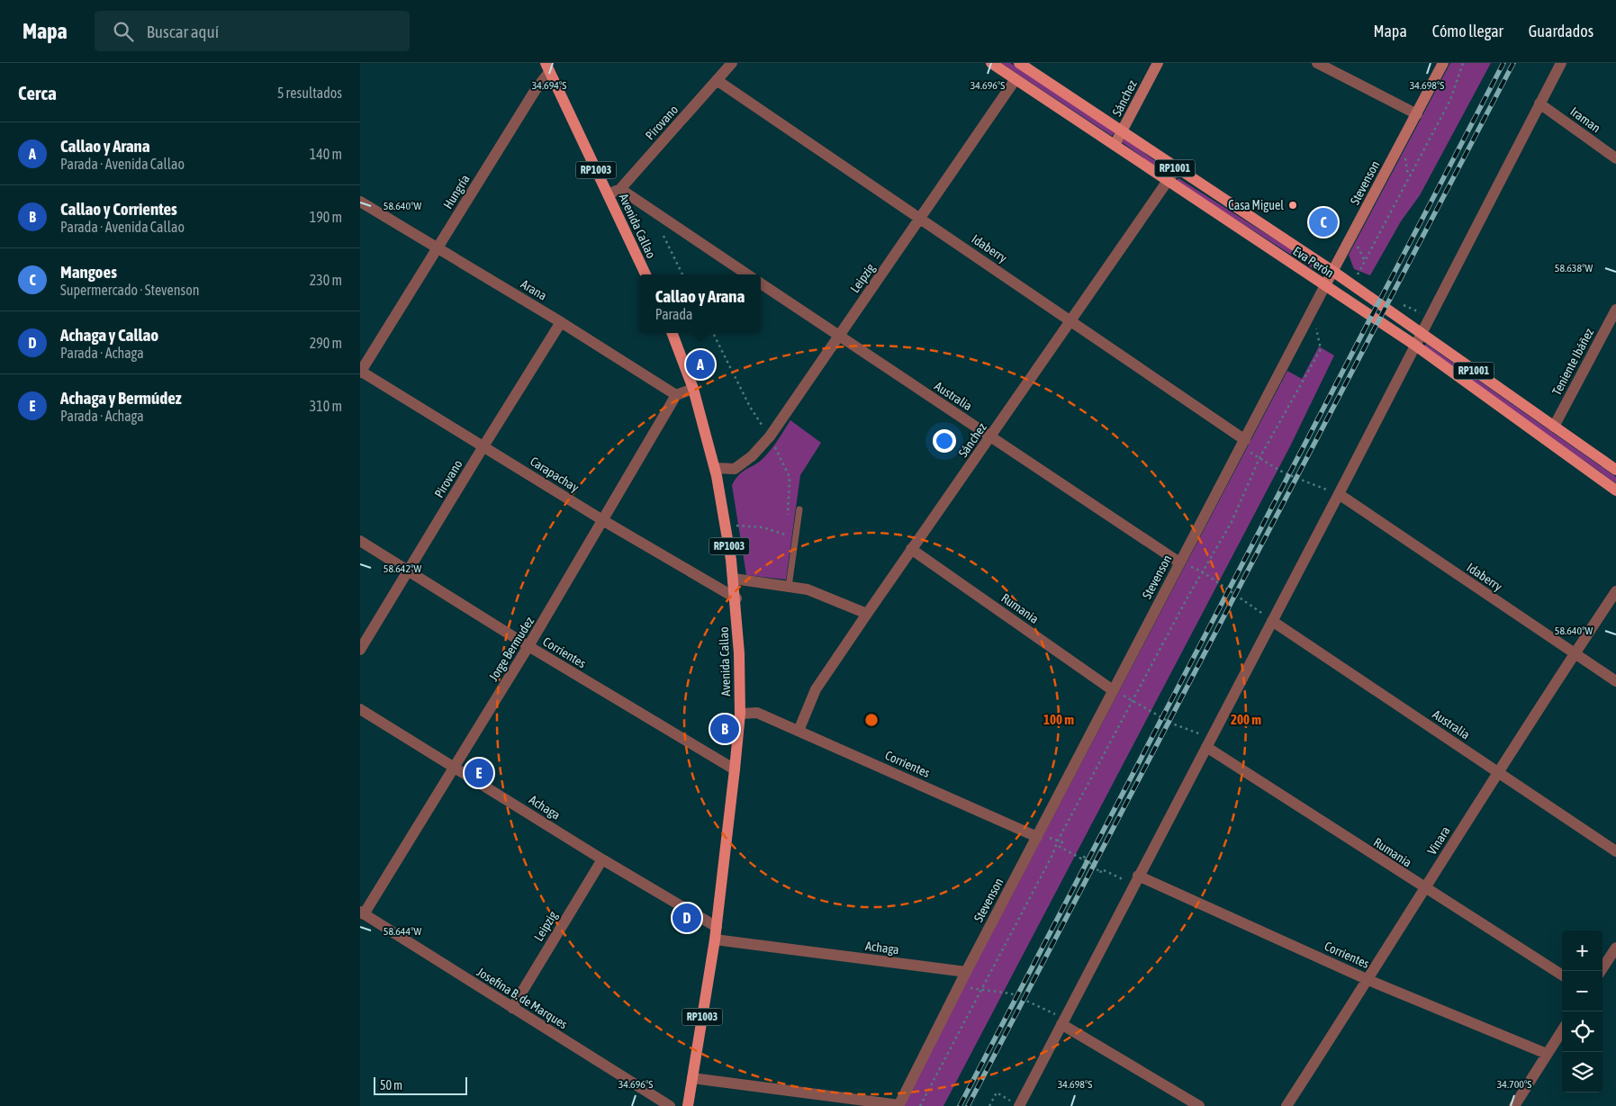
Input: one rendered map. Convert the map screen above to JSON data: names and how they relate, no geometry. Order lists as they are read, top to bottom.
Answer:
{
  "streets": {
    "main road": [
      "RP1001",
      "RP1003",
      "Avenida Callao",
      "Eva Perón"
    ],
    "street": [
      "Sánchez",
      "Iraman",
      "Pirovano",
      "Stevenson",
      "Hungría",
      "Idaberry",
      "Leipzig",
      "Arana",
      "Teniente Ibáñez",
      "Australia",
      "Carapachay",
      "Rumania",
      "Jorge Bermudez",
      "Corrientes",
      "Achaga",
      "Vinara",
      "Josefina B. de Marques"
    ]
  },
  "crossings": [
    ["Sánchez", "Idaberry"],
    ["Sánchez", "Eva Perón"],
    ["Sánchez", "Australia"],
    ["Sánchez", "Rumania"],
    ["Sánchez", "Corrientes"],
    ["Pirovano", "Avenida Callao"],
    ["Pirovano", "Idaberry"],
    ["Pirovano", "Arana"],
    ["Pirovano", "Carapachay"],
    ["Pirovano", "Corrientes"],
    ["Stevenson", "Idaberry"],
    ["Stevenson", "Eva Perón"],
    ["Stevenson", "Australia"],
    ["Stevenson", "Rumania"],
    ["Stevenson", "Corrientes"],
    ["Stevenson", "Achaga"],
    ["Hungría", "Avenida Callao"],
    ["Hungría", "Arana"],
    ["Hungría", "Carapachay"],
    ["Avenida Callao", "Leipzig"],
    ["Avenida Callao", "Carapachay"],
    ["Avenida Callao", "Corrientes"],
    ["Avenida Callao", "Achaga"],
    ["Idaberry", "Leipzig"],
    ["Idaberry", "Vinara"],
    ["Eva Perón", "Leipzig"],
    ["Eva Perón", "Teniente Ibáñez"],
    ["Leipzig", "Australia"],
    ["Leipzig", "Achaga"],
    ["Leipzig", "Josefina B. de Marques"],
    ["Arana", "Jorge Bermudez"],
    ["Australia", "Vinara"],
    ["Carapachay", "Jorge Bermudez"],
    ["Rumania", "Vinara"],
    ["Jorge Bermudez", "Corrientes"],
    ["Jorge Bermudez", "Achaga"],
    ["Jorge Bermudez", "Josefina B. de Marques"],
    ["Corrientes", "Vinara"]
  ],
  "places": ["Casa Miguel"],
  "scale_bar": "50 m",
  "page": {
    "header": "Mapa",
    "search": "Buscar aquí",
    "nav": ["Mapa", "Cómo llegar", "Guardados"],
    "heading": ["Cerca", "5 resultados"],
    "list": [
      {
        "mark": "A",
        "name": "Callao y Arana",
        "note": "Parada · Avenida Callao",
        "value": "140 m"
      },
      {
        "mark": "B",
        "name": "Callao y Corrientes",
        "note": "Parada · Avenida Callao",
        "value": "190 m"
      },
      {
        "mark": "C",
        "name": "Mangoes",
        "note": "Supermercado · Stevenson",
        "value": "230 m"
      },
      {
        "mark": "D",
        "name": "Achaga y Callao",
        "note": "Parada · Achaga",
        "value": "290 m"
      },
      {
        "mark": "E",
        "name": "Achaga y Bermúdez",
        "note": "Parada · Achaga",
        "value": "310 m"
      }
    ],
    "pins": [
      "C",
      "A",
      "B",
      "E",
      "D"
    ],
    "popup": ["Callao y Arana", "Parada"],
    "map_buttons": ["+", "−"],
    "scale": "50 m"
  },
  "coordinates": [
    "34.694°S",
    "34.696°S",
    "34.698°S",
    "58.640°W",
    "58.638°W",
    "58.642°W",
    "58.644°W",
    "34.700°S"
  ],
  "rings": ["100 m", "200 m"]
}
